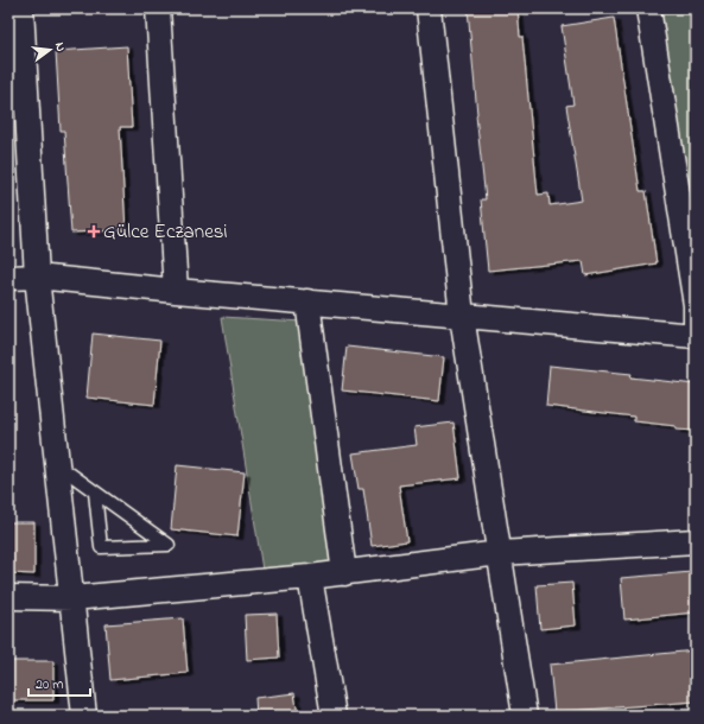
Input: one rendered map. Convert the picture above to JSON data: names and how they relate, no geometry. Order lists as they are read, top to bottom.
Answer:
{
  "places": {
    "health": ["Gülce Eczanesi"]
  },
  "scale_bar": "20 m",
  "north": "right"
}
